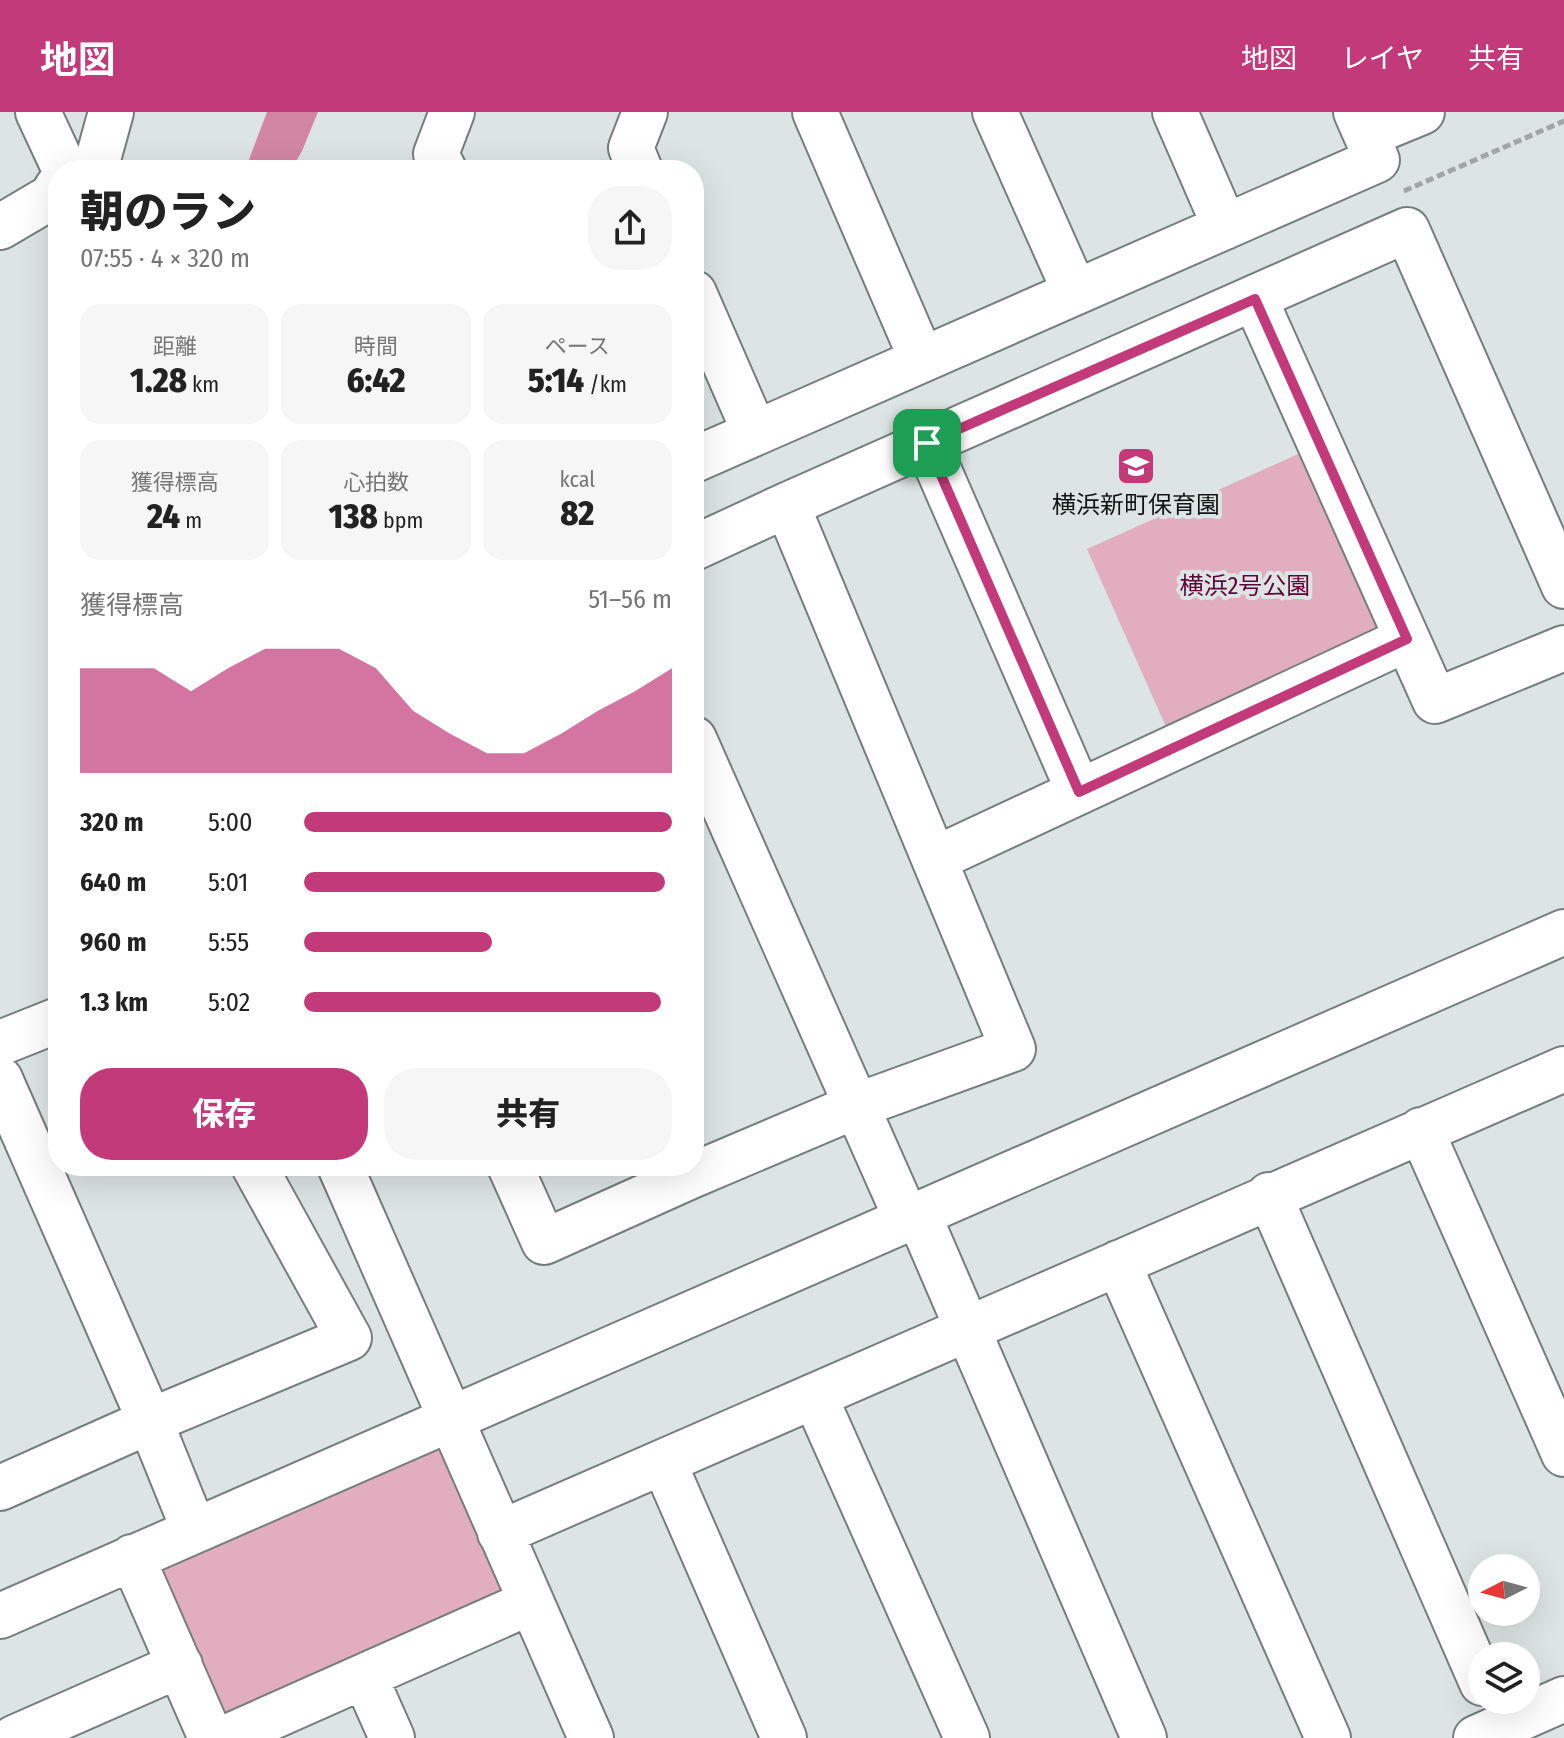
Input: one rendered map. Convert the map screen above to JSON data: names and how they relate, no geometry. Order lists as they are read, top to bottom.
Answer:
{
  "parks": ["横浜2号公園"],
  "places": {
    "school or university": ["横浜新町保育園"]
  },
  "north": "left",
  "page": {
    "header": "地図",
    "nav": ["地図", "レイヤ", "共有"],
    "heading": ["朝のラン", "07:55 · 4 × 320 m"],
    "stats": [
      ["距離", "1.28 km"],
      ["時間", "6:42"],
      ["ペース", "5:14 /km"],
      ["獲得標高", "24 m"],
      ["心拍数", "138 bpm"],
      ["kcal", "82"]
    ],
    "chart": ["獲得標高", "51–56 m"],
    "list": [
      {
        "name": "320 m",
        "note": "5:00"
      },
      {
        "name": "640 m",
        "note": "5:01"
      },
      {
        "name": "960 m",
        "note": "5:55"
      },
      {
        "name": "1.3 km",
        "note": "5:02"
      }
    ],
    "buttons": ["保存", "共有"]
  }
}
